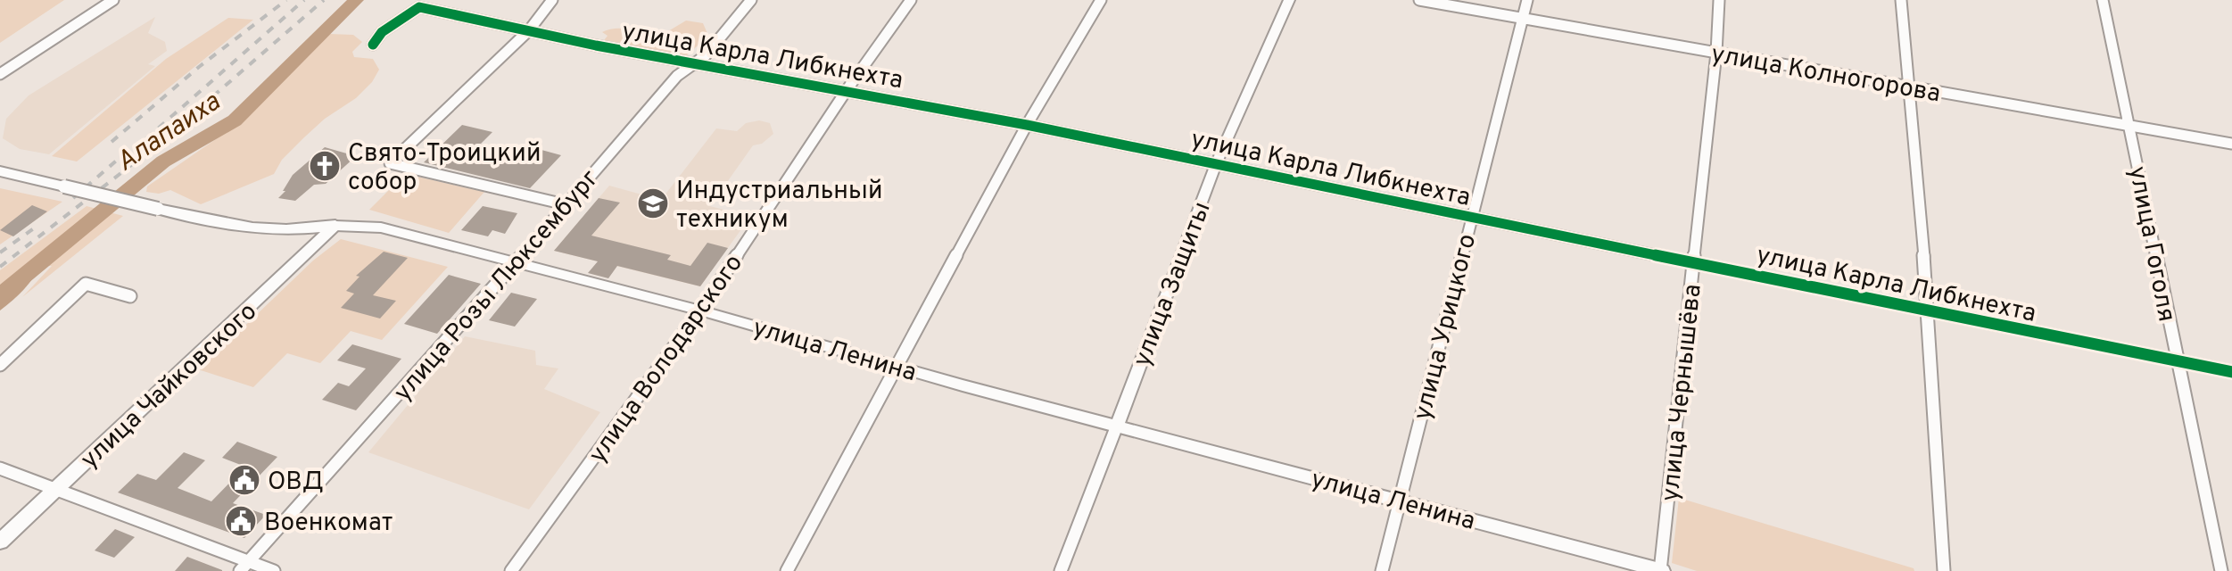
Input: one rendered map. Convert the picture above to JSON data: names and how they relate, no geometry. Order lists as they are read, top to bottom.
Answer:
{
  "streets": {
    "main road": ["улица Ленина", "улица Чайковского"],
    "street": [
      "улица Карла Либкнехта",
      "улица Колногорова",
      "улица Гоголя",
      "улица Защиты",
      "улица Розы Люксембург",
      "улица Урицкого",
      "улица Володарского",
      "улица Чернышёва"
    ]
  },
  "crossings": [
    ["улица Карла Либкнехта", "улица Гоголя"],
    ["улица Карла Либкнехта", "улица Защиты"],
    ["улица Карла Либкнехта", "улица Розы Люксембург"],
    ["улица Карла Либкнехта", "улица Урицкого"],
    ["улица Карла Либкнехта", "улица Володарского"],
    ["улица Карла Либкнехта", "улица Чернышёва"],
    ["улица Колногорова", "улица Гоголя"],
    ["улица Колногорова", "улица Урицкого"],
    ["улица Колногорова", "улица Чернышёва"],
    ["улица Защиты", "улица Ленина"],
    ["улица Розы Люксембург", "улица Ленина"],
    ["улица Урицкого", "улица Ленина"],
    ["улица Ленина", "улица Володарского"],
    ["улица Ленина", "улица Чайковского"],
    ["улица Ленина", "улица Чернышёва"]
  ],
  "water": ["Алапаиха"],
  "places": {
    "church": ["Свято-Троицкий собор"],
    "school or university": ["Индустриальный техникум"],
    "public building": ["ОВД", "Военкомат"]
  }
}
